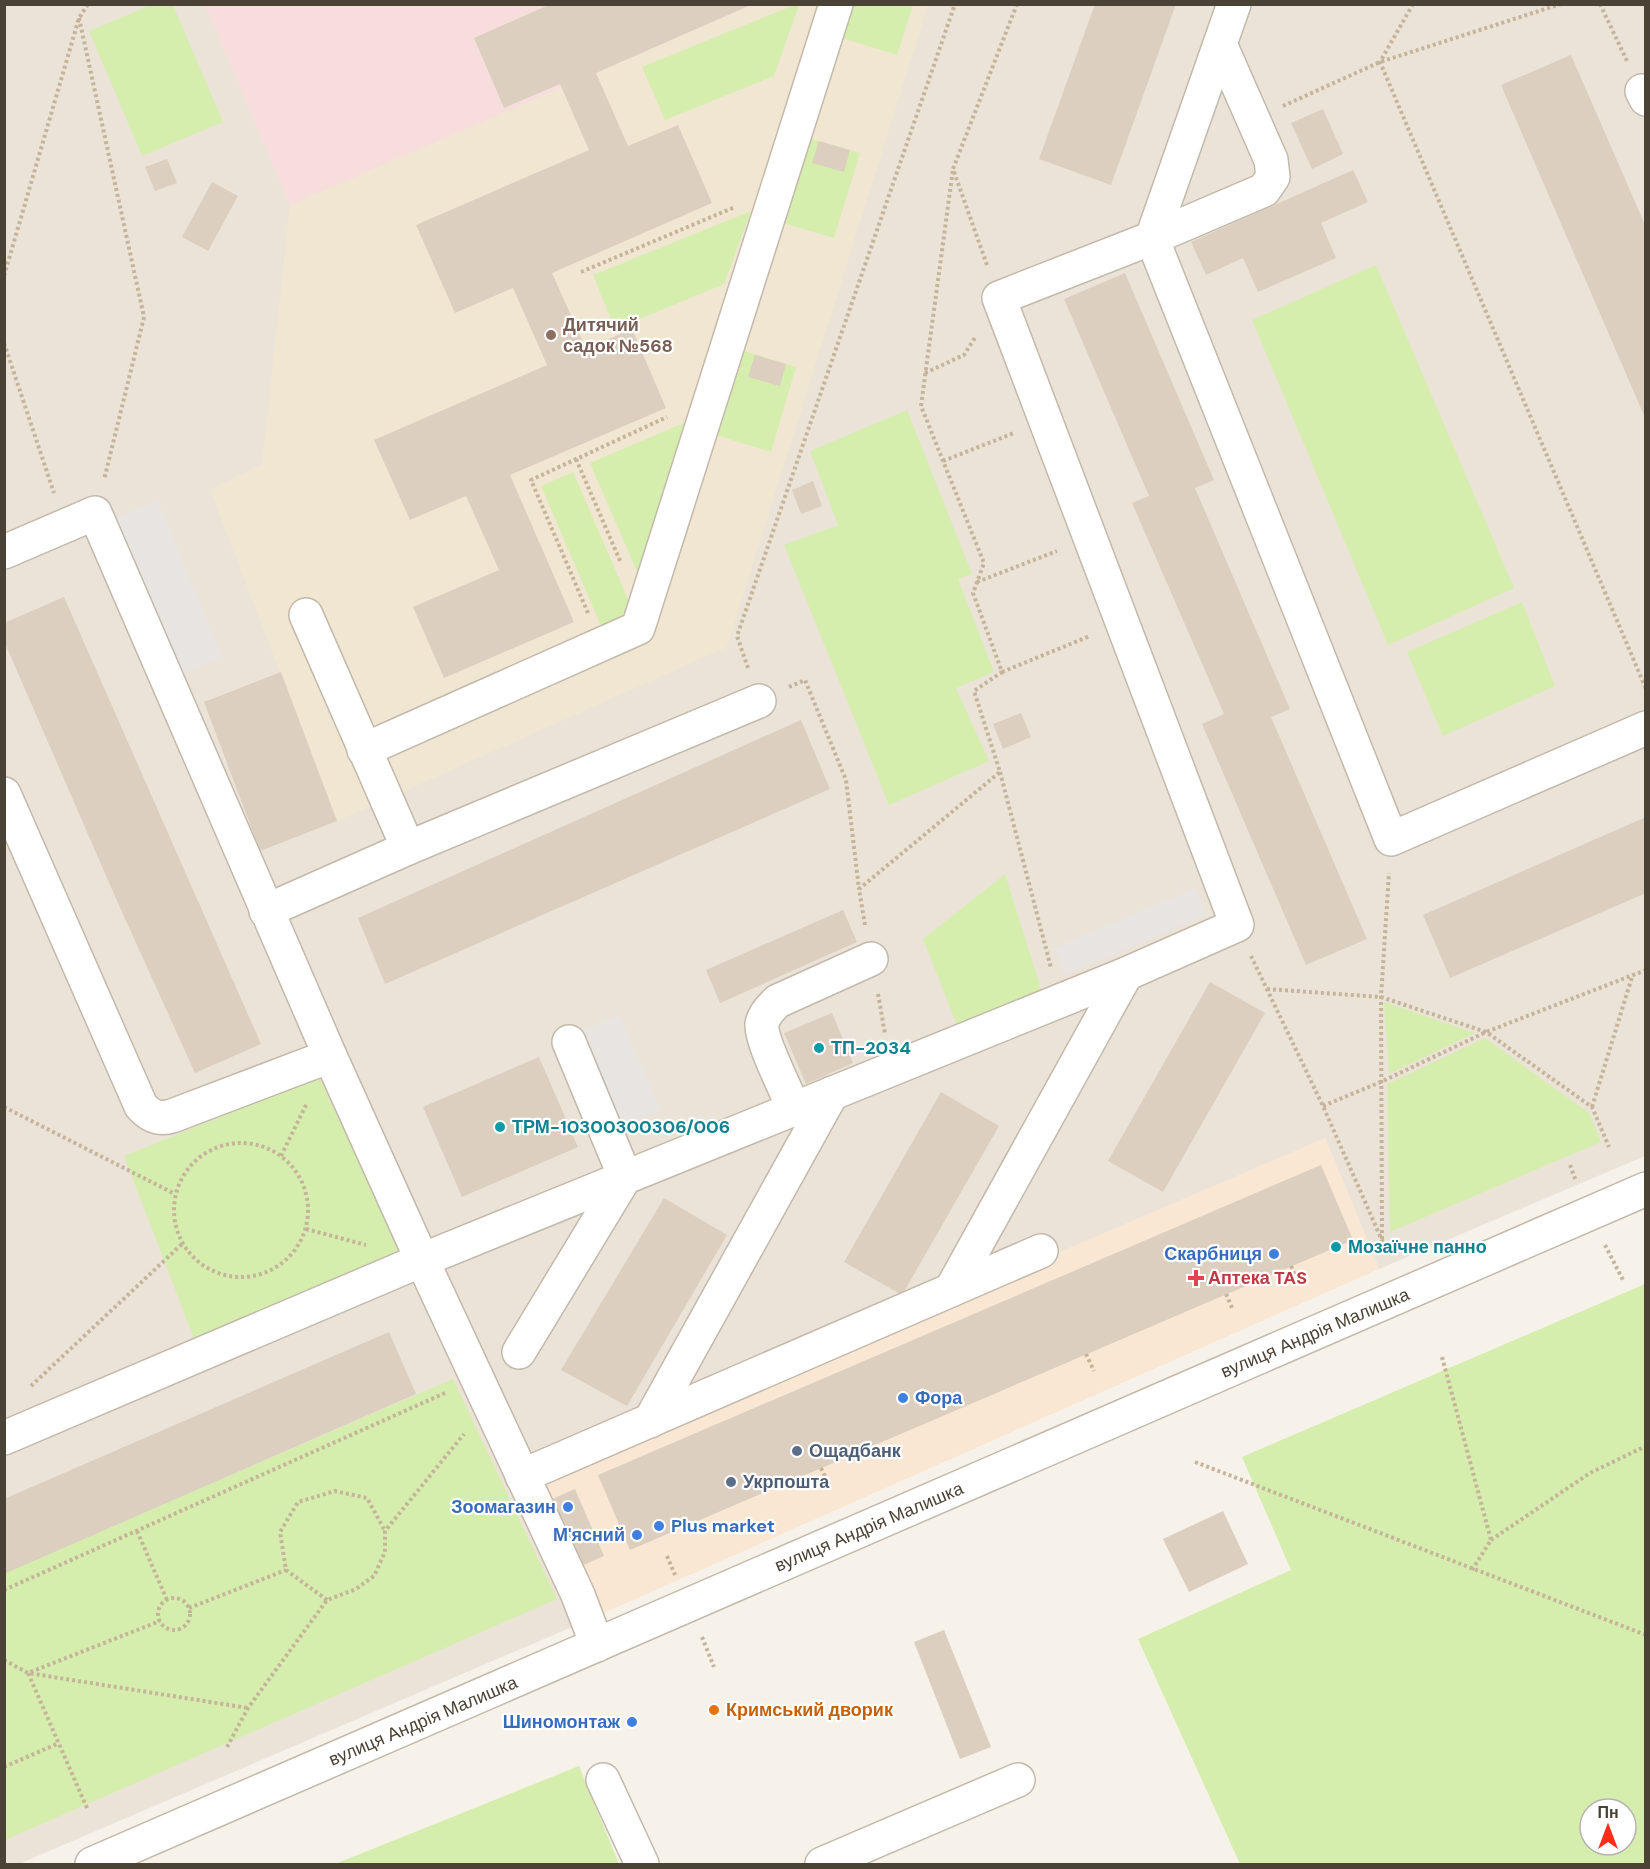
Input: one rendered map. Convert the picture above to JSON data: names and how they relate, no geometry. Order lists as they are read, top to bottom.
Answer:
{
  "streets": {
    "street": ["вулиця Андрія Малишка"]
  },
  "places": {
    "other": [
      "Дитячий садок №568",
      "ТП-2034",
      "ТРМ-10300300306/006",
      "Мозаїчне панно",
      "Скарбниця",
      "Фора",
      "Ощадбанк",
      "Укрпошта",
      "Зоомагазин",
      "Plus market",
      "М'ясний",
      "Кримський дворик",
      "Шиномонтаж"
    ],
    "health": ["Аптека TAS"]
  },
  "north": "top"
}
